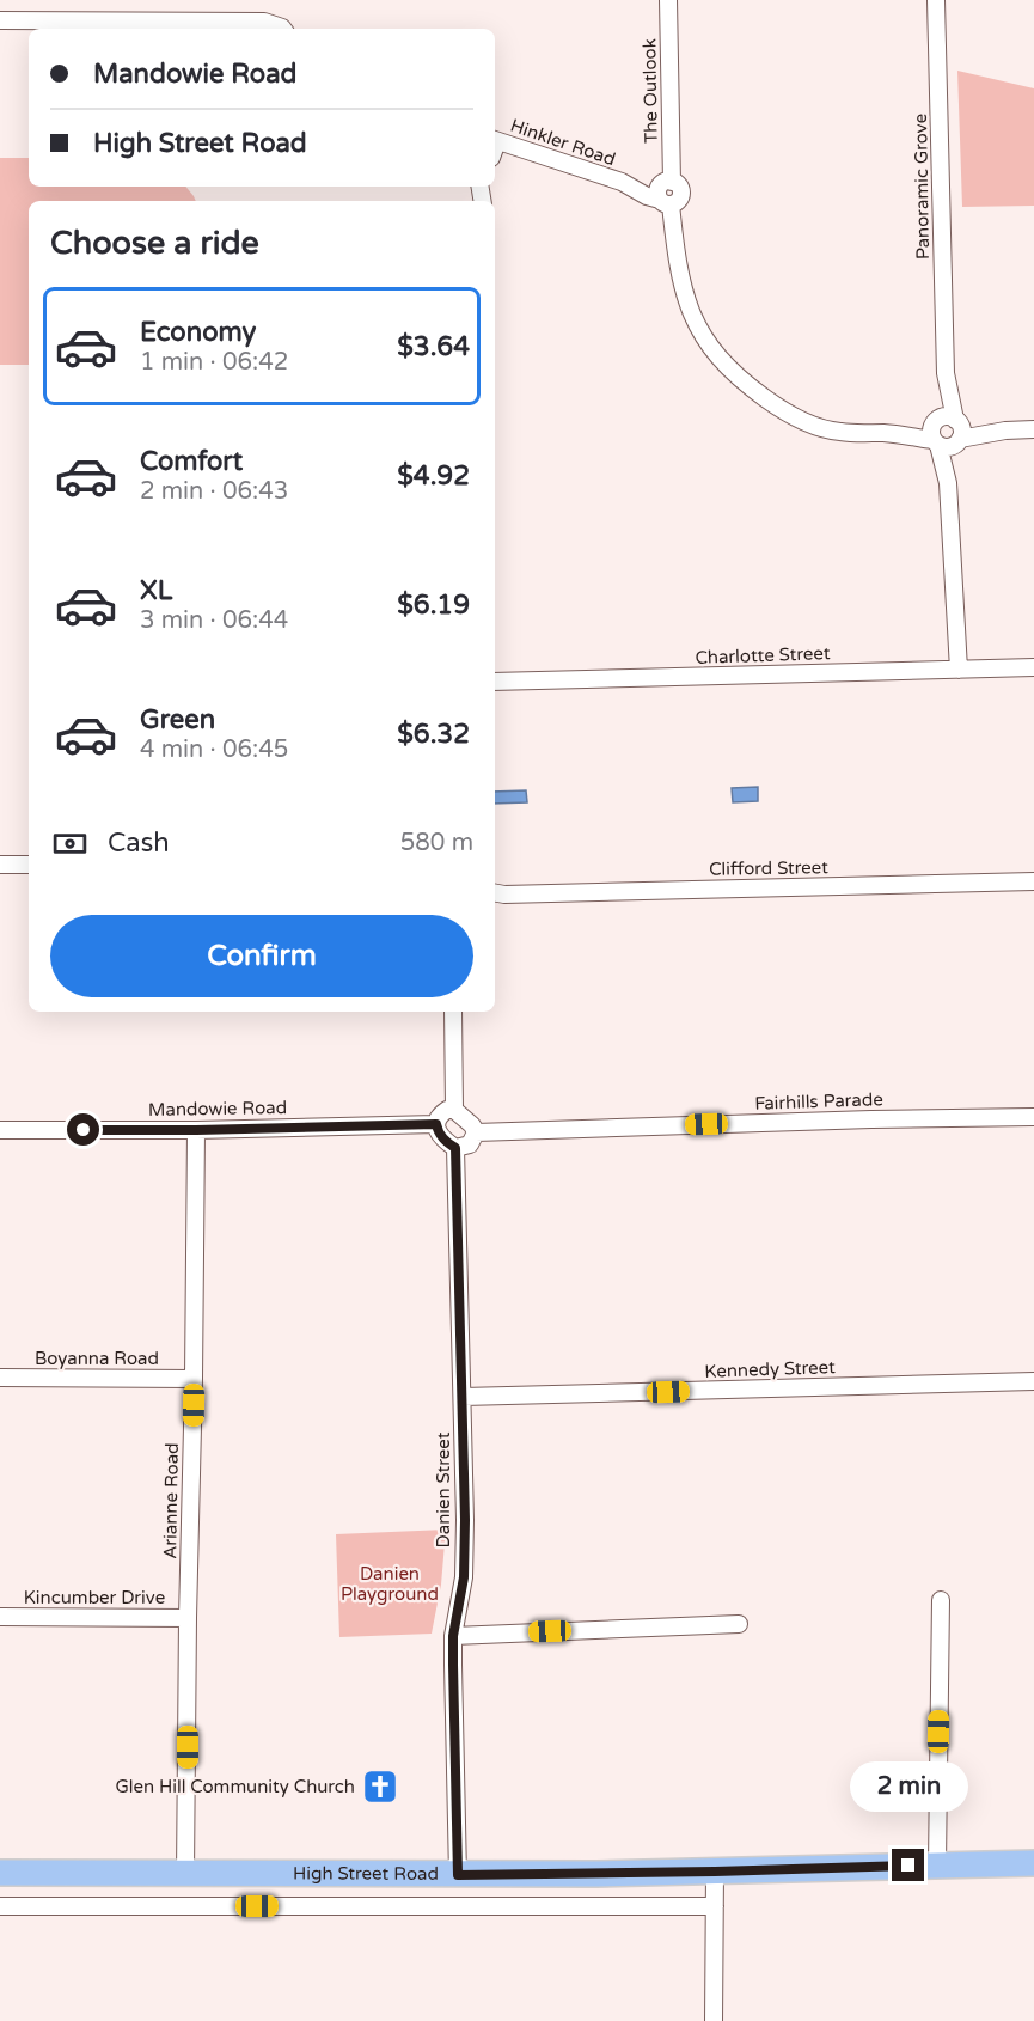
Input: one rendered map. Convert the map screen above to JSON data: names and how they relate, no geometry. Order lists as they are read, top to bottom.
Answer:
{
  "streets": {
    "main road": ["High Street Road"],
    "street": [
      "The Outlook",
      "Hinkler Road",
      "Panoramic Grove",
      "Charlotte Street",
      "Clifford Street",
      "Fairhills Parade",
      "Mandowie Road",
      "Boyanna Road",
      "Kennedy Street",
      "Danien Street",
      "Arianne Road",
      "Kincumber Drive"
    ]
  },
  "crossings": [
    ["The Outlook", "Hinkler Road"],
    ["Panoramic Grove", "Charlotte Street"],
    ["Fairhills Parade", "Mandowie Road"],
    ["Fairhills Parade", "Danien Street"],
    ["Mandowie Road", "Danien Street"],
    ["Mandowie Road", "Arianne Road"],
    ["Boyanna Road", "Arianne Road"],
    ["Kennedy Street", "Danien Street"],
    ["Danien Street", "High Street Road"],
    ["Arianne Road", "Kincumber Drive"],
    ["Arianne Road", "High Street Road"]
  ],
  "parks": ["Danien Playground"],
  "places": {
    "church": ["Glen Hill Community Church"]
  },
  "page": {
    "banner": ["Mandowie Road", "High Street Road"],
    "heading": "Choose a ride",
    "list": [
      {
        "name": "Economy",
        "note": "1 min · 06:42",
        "value": "$3.64"
      },
      {
        "name": "Comfort",
        "note": "2 min · 06:43",
        "value": "$4.92"
      },
      {
        "name": "XL",
        "note": "3 min · 06:44",
        "value": "$6.19"
      },
      {
        "name": "Green",
        "note": "4 min · 06:45",
        "value": "$6.32"
      }
    ],
    "pay": ["Cash", "580 m"],
    "buttons": "Confirm",
    "bubble": "2 min"
  }
}
